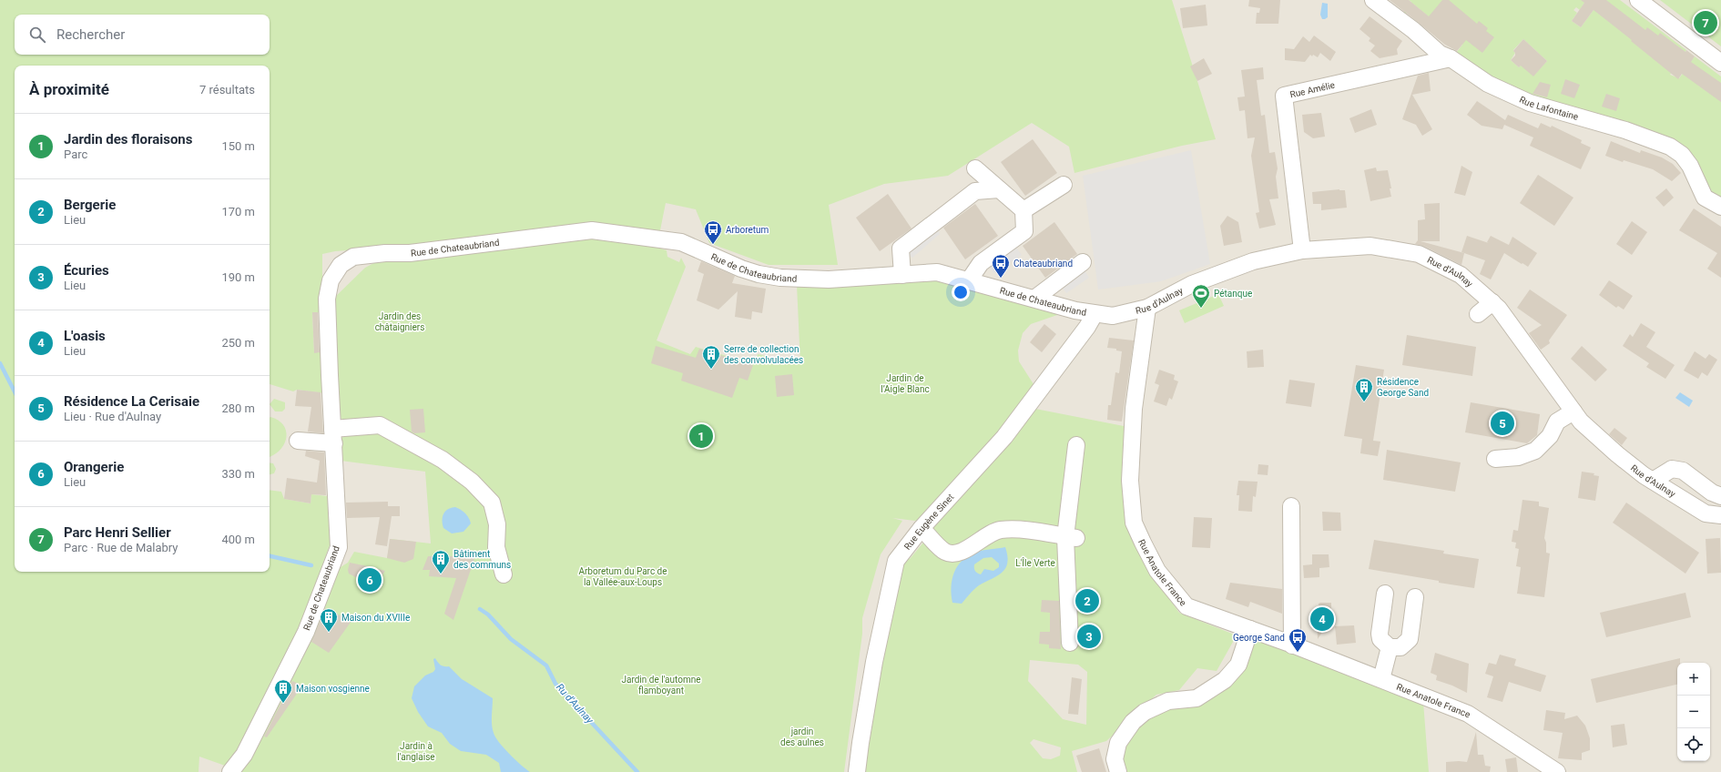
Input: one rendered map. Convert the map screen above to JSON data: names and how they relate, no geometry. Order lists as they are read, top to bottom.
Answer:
{
  "streets": {
    "street": [
      "Rue Amélie",
      "Rue Lafontaine",
      "Rue de Chateaubriand",
      "Rue d'Aulnay",
      "Rue Eugène Sinet",
      "Rue Anatole France"
    ]
  },
  "crossings": [
    ["Rue Amélie", "Rue Lafontaine"],
    ["Rue Amélie", "Rue d'Aulnay"],
    ["Rue de Chateaubriand", "Rue d'Aulnay"],
    ["Rue de Chateaubriand", "Rue Eugène Sinet"],
    ["Rue d'Aulnay", "Rue Eugène Sinet"],
    ["Rue d'Aulnay", "Rue Anatole France"]
  ],
  "water": ["Ru d'Aulnay"],
  "parks": [
    "Jardin des châtaigniers",
    "Jardin de l’Aigle Blanc",
    "L'Île Verte",
    "Arboretum du Parc de la Vallée-aux-Loups",
    "Jardin de l'automne flamboyant",
    "jardin des aulnes",
    "Jardin à l'anglaise"
  ],
  "places": {
    "bus stop": ["Arboretum", "Chateaubriand", "George Sand"],
    "sports": ["Pétanque"],
    "building": [
      "Serre de collection des convolvulacées",
      "Résidence George Sand",
      "Bâtiment des communs",
      "Maison du XVIIIe",
      "Maison vosgienne"
    ]
  },
  "page": {
    "pins": [
      "7",
      "5",
      "1",
      "6",
      "2",
      "4",
      "3"
    ],
    "search": "Rechercher",
    "heading": ["À proximité", "7 résultats"],
    "list": [
      {
        "mark": "1",
        "name": "Jardin des floraisons",
        "note": "Parc",
        "value": "150 m"
      },
      {
        "mark": "2",
        "name": "Bergerie",
        "note": "Lieu",
        "value": "170 m"
      },
      {
        "mark": "3",
        "name": "Écuries",
        "note": "Lieu",
        "value": "190 m"
      },
      {
        "mark": "4",
        "name": "L'oasis",
        "note": "Lieu",
        "value": "250 m"
      },
      {
        "mark": "5",
        "name": "Résidence La Cerisaie",
        "note": "Lieu · Rue d'Aulnay",
        "value": "280 m"
      },
      {
        "mark": "6",
        "name": "Orangerie",
        "note": "Lieu",
        "value": "330 m"
      },
      {
        "mark": "7",
        "name": "Parc Henri Sellier",
        "note": "Parc · Rue de Malabry",
        "value": "400 m"
      }
    ],
    "map_buttons": ["+", "−"]
  }
}
